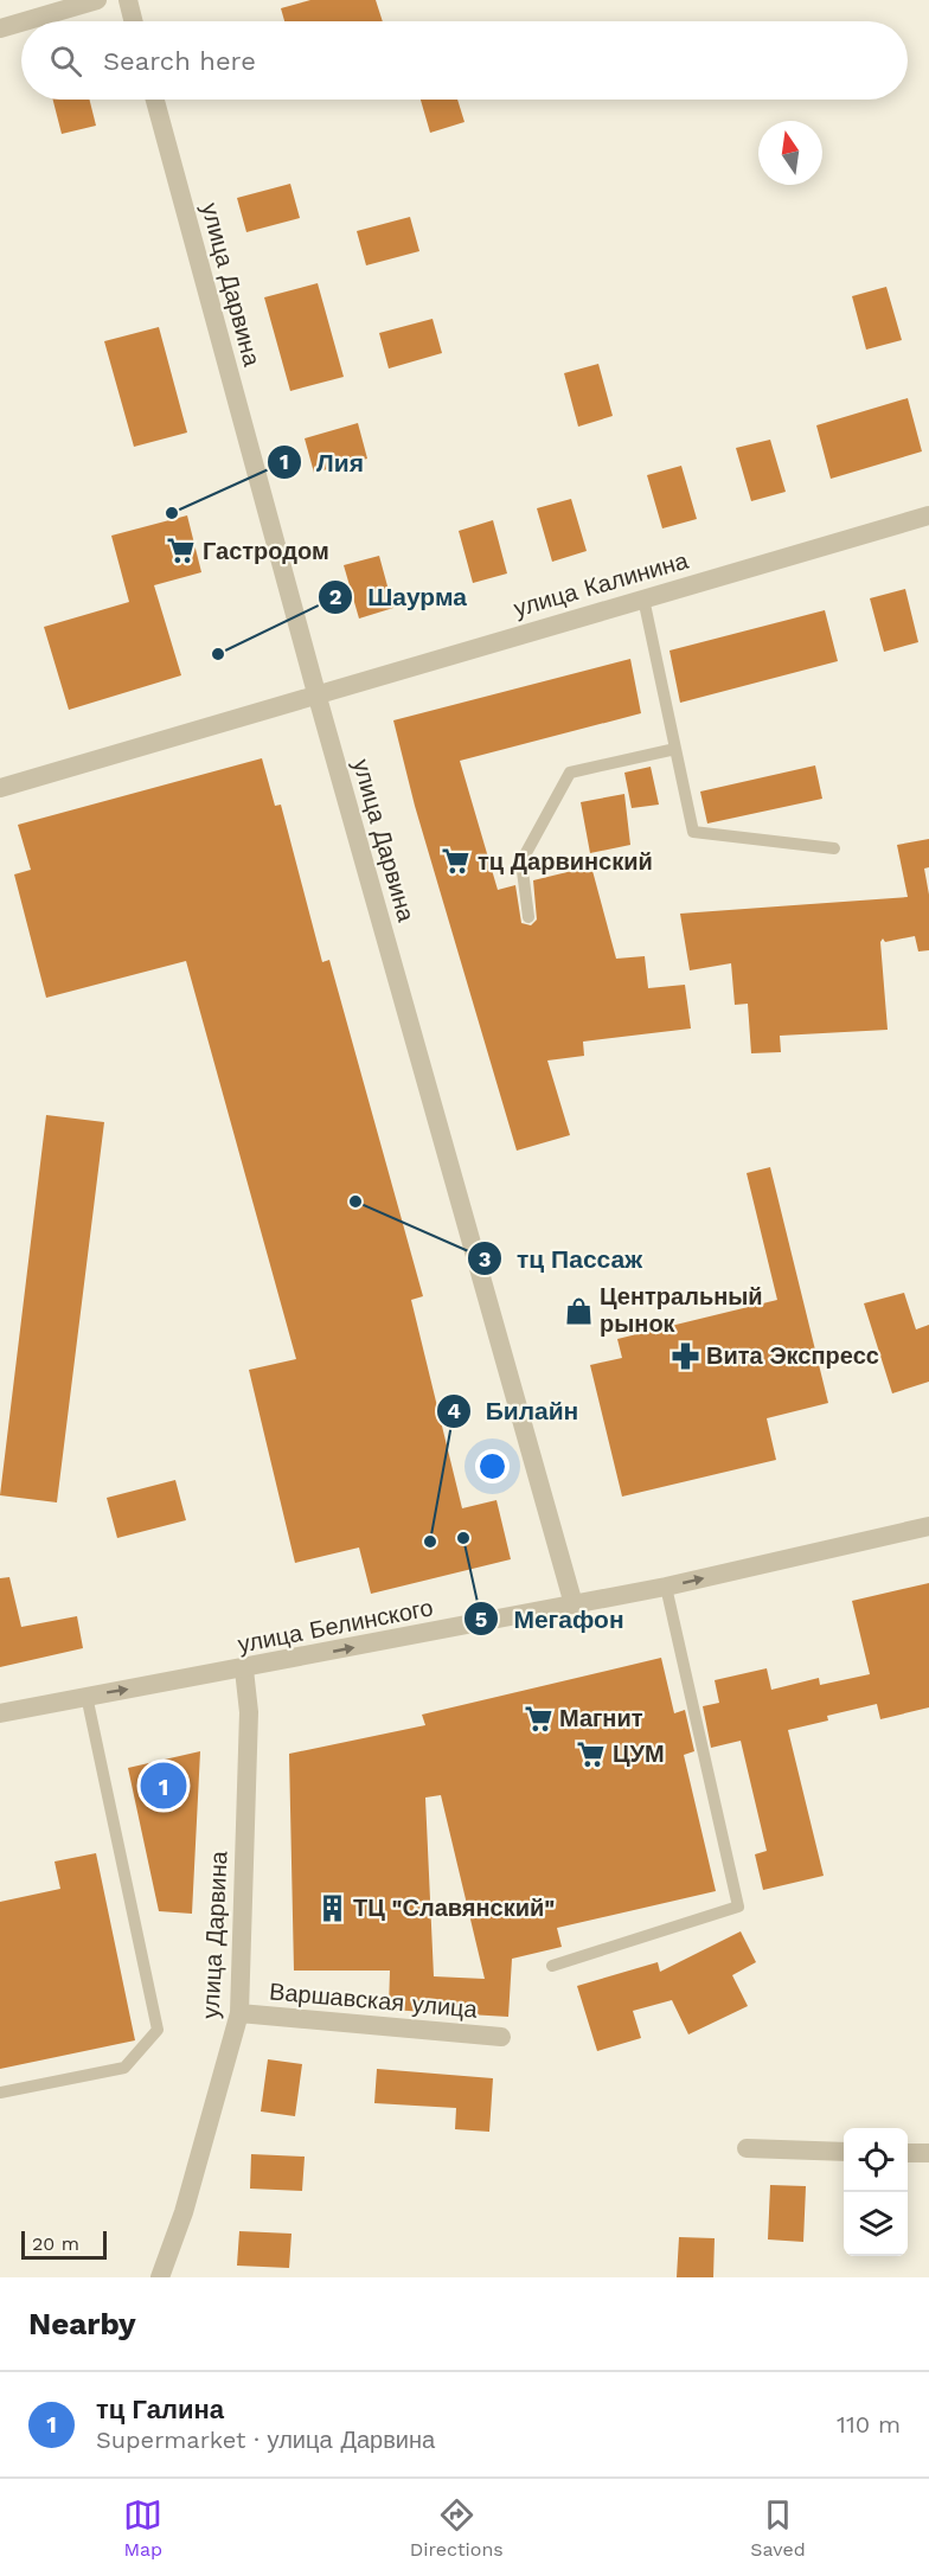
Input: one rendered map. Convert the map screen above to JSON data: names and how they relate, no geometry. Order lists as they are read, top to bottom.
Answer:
{
  "streets": {
    "street": [
      "улица Дарвина",
      "улица Калинина",
      "улица Белинского",
      "Варшавская улица"
    ]
  },
  "crossings": [
    ["улица Дарвина", "улица Калинина"],
    ["улица Дарвина", "улица Белинского"],
    ["улица Дарвина", "Варшавская улица"]
  ],
  "one_way": ["улица Белинского"],
  "places": {
    "other": [
      "Лия",
      "Шаурма",
      "тц Пассаж",
      "Мегафон",
      "Билайн"
    ],
    "supermarket": [
      "Гастродом",
      "тц Дарвинский",
      "Магнит",
      "ЦУМ"
    ],
    "shop": ["Центральный рынок"],
    "pharmacy": ["Вита Экспресс"],
    "building": ["ТЦ \"Славянский\""]
  },
  "scale_bar": "20 m",
  "north": "top",
  "page": {
    "search": "Search here",
    "pins": "1",
    "scale": "20 m",
    "heading": "Nearby",
    "list": [
      {
        "mark": "1",
        "name": "тц Галина",
        "note": "Supermarket · улица Дарвина",
        "value": "110 m"
      }
    ],
    "nav": ["Map", "Directions", "Saved"]
  }
}
